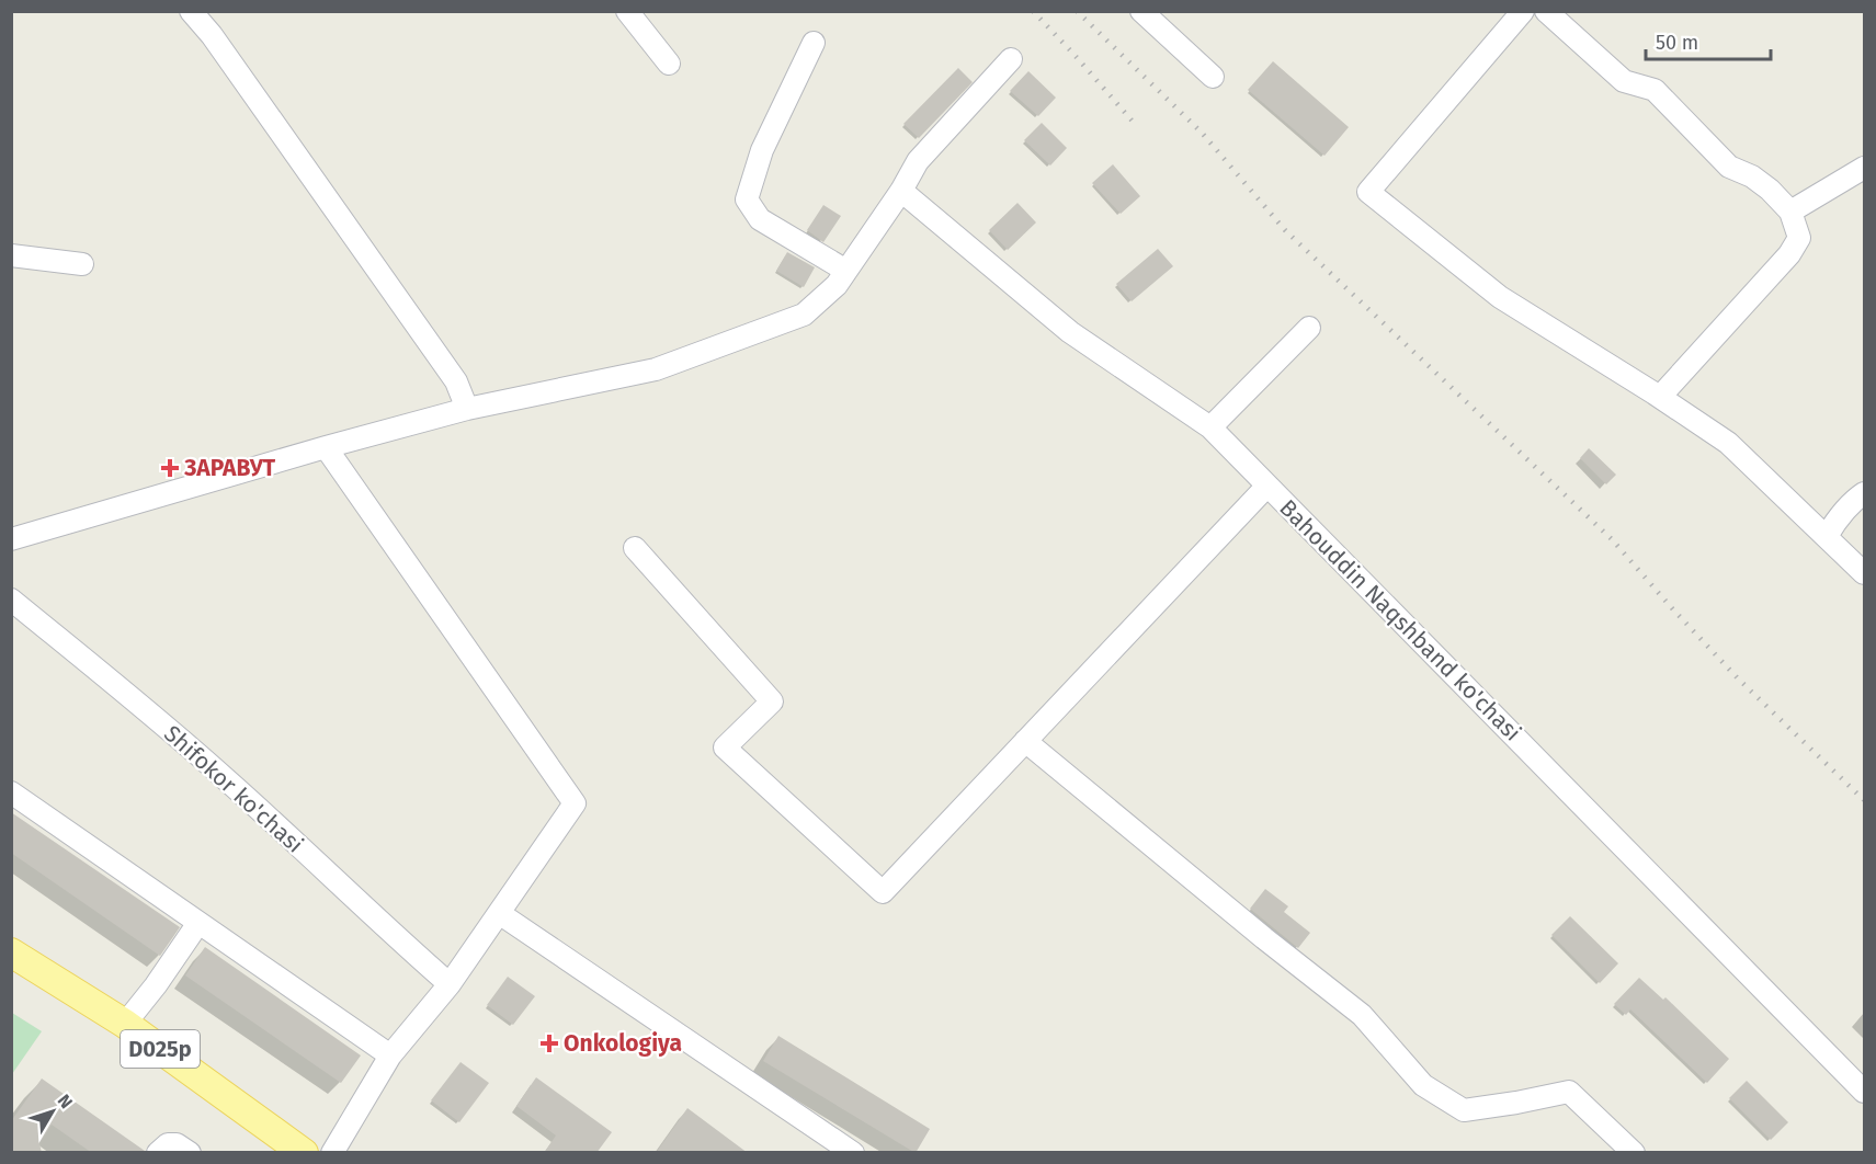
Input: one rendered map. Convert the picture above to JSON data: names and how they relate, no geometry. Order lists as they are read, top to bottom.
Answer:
{
  "streets": {
    "main road": ["D025p"],
    "street": ["Bahouddin Naqshband ko'chasi", "Shifokor ko'chasi"]
  },
  "places": {
    "health": ["ЗАРАВУТ", "Onkologiya"]
  },
  "scale_bar": "50 m",
  "north": "top right"
}
